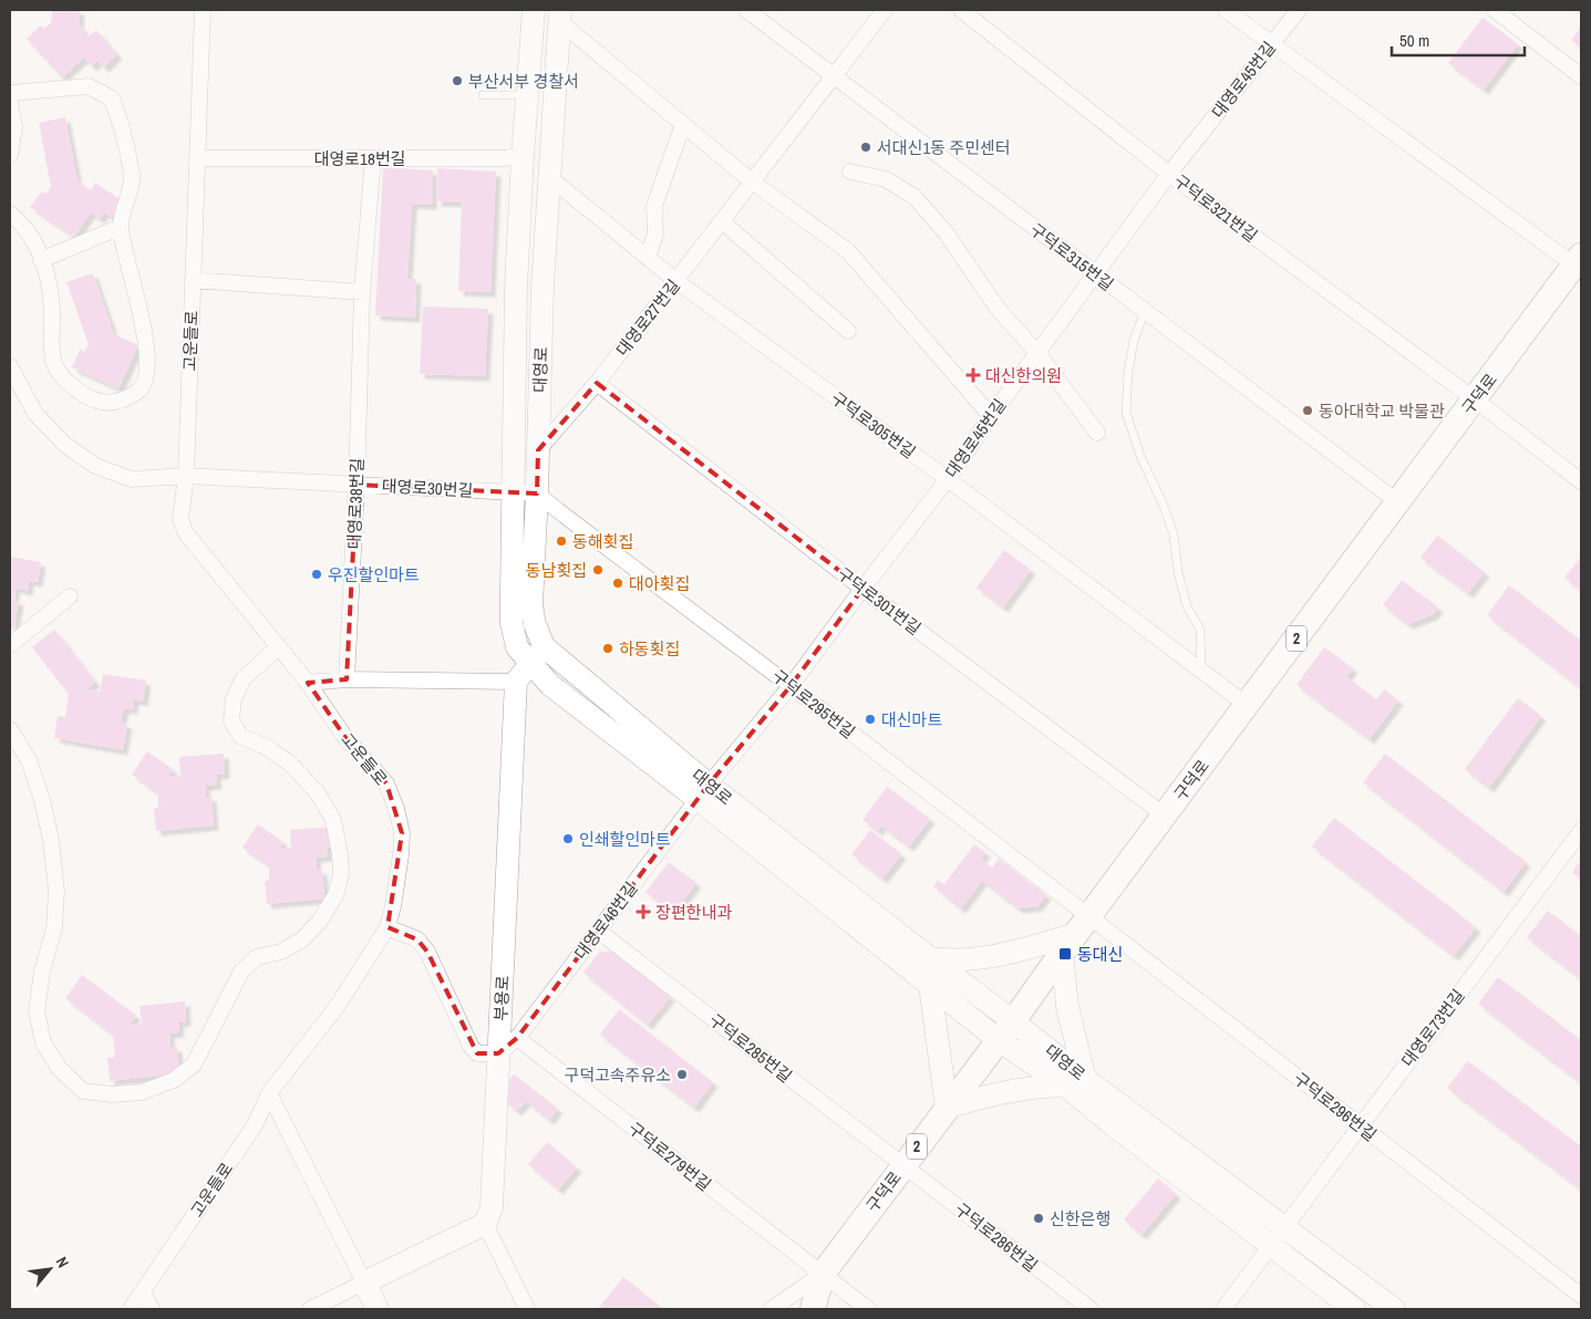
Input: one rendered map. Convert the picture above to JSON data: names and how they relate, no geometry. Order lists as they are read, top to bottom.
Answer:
{
  "streets": {
    "main road": [
      "대영로",
      "구덕로",
      "2",
      "부용로"
    ],
    "street": [
      "대영로45번길",
      "대영로18번길",
      "구덕로321번길",
      "구덕로315번길",
      "대영로27번길",
      "고운들로",
      "구덕로305번길",
      "대영로30번길",
      "대영로38번길",
      "구덕로301번길",
      "구덕로295번길",
      "대영로46번길",
      "대영로73번길",
      "구덕로285번길",
      "구덕로296번길",
      "구덕로279번길",
      "구덕로286번길"
    ]
  },
  "crossings": [
    ["대영로45번길", "구덕로321번길"],
    ["대영로45번길", "구덕로315번길"],
    ["대영로45번길", "대영로"],
    ["대영로45번길", "구덕로305번길"],
    ["대영로45번길", "구덕로301번길"],
    ["대영로45번길", "구덕로295번길"],
    ["대영로45번길", "대영로46번길"],
    ["대영로18번길", "고운들로"],
    ["대영로18번길", "대영로"],
    ["대영로18번길", "대영로38번길"],
    ["구덕로321번길", "구덕로"],
    ["구덕로315번길", "대영로27번길"],
    ["구덕로315번길", "구덕로"],
    ["대영로27번길", "대영로"],
    ["대영로27번길", "구덕로305번길"],
    ["대영로27번길", "구덕로301번길"],
    ["고운들로", "대영로30번길"],
    ["대영로", "구덕로"],
    ["대영로", "구덕로305번길"],
    ["대영로", "대영로30번길"],
    ["대영로", "구덕로295번길"],
    ["대영로", "대영로46번길"],
    ["대영로", "대영로73번길"],
    ["구덕로", "구덕로305번길"],
    ["구덕로", "구덕로301번길"],
    ["구덕로", "구덕로295번길"],
    ["구덕로", "구덕로285번길"],
    ["구덕로", "구덕로296번길"],
    ["구덕로", "구덕로279번길"],
    ["구덕로", "구덕로286번길"],
    ["대영로30번길", "대영로38번길"],
    ["대영로30번길", "구덕로295번길"],
    ["구덕로295번길", "구덕로296번길"],
    ["대영로46번길", "부용로"],
    ["대영로46번길", "구덕로285번길"],
    ["대영로46번길", "구덕로279번길"],
    ["대영로73번길", "구덕로296번길"],
    ["구덕로285번길", "구덕로286번길"]
  ],
  "places": {
    "other": [
      "부산서부 경찰서",
      "서대신1동 주민센터",
      "동아대학교 박물관",
      "동해횟집",
      "동남횟집",
      "우진할인마트",
      "대아횟집",
      "하동횟집",
      "대신마트",
      "인쇄할인마트",
      "구덕고속주유소",
      "신한은행"
    ],
    "health": ["대신한의원", "장편한내과"],
    "transit": ["동대신"]
  },
  "scale_bar": "50 m",
  "north": "top right"
}
